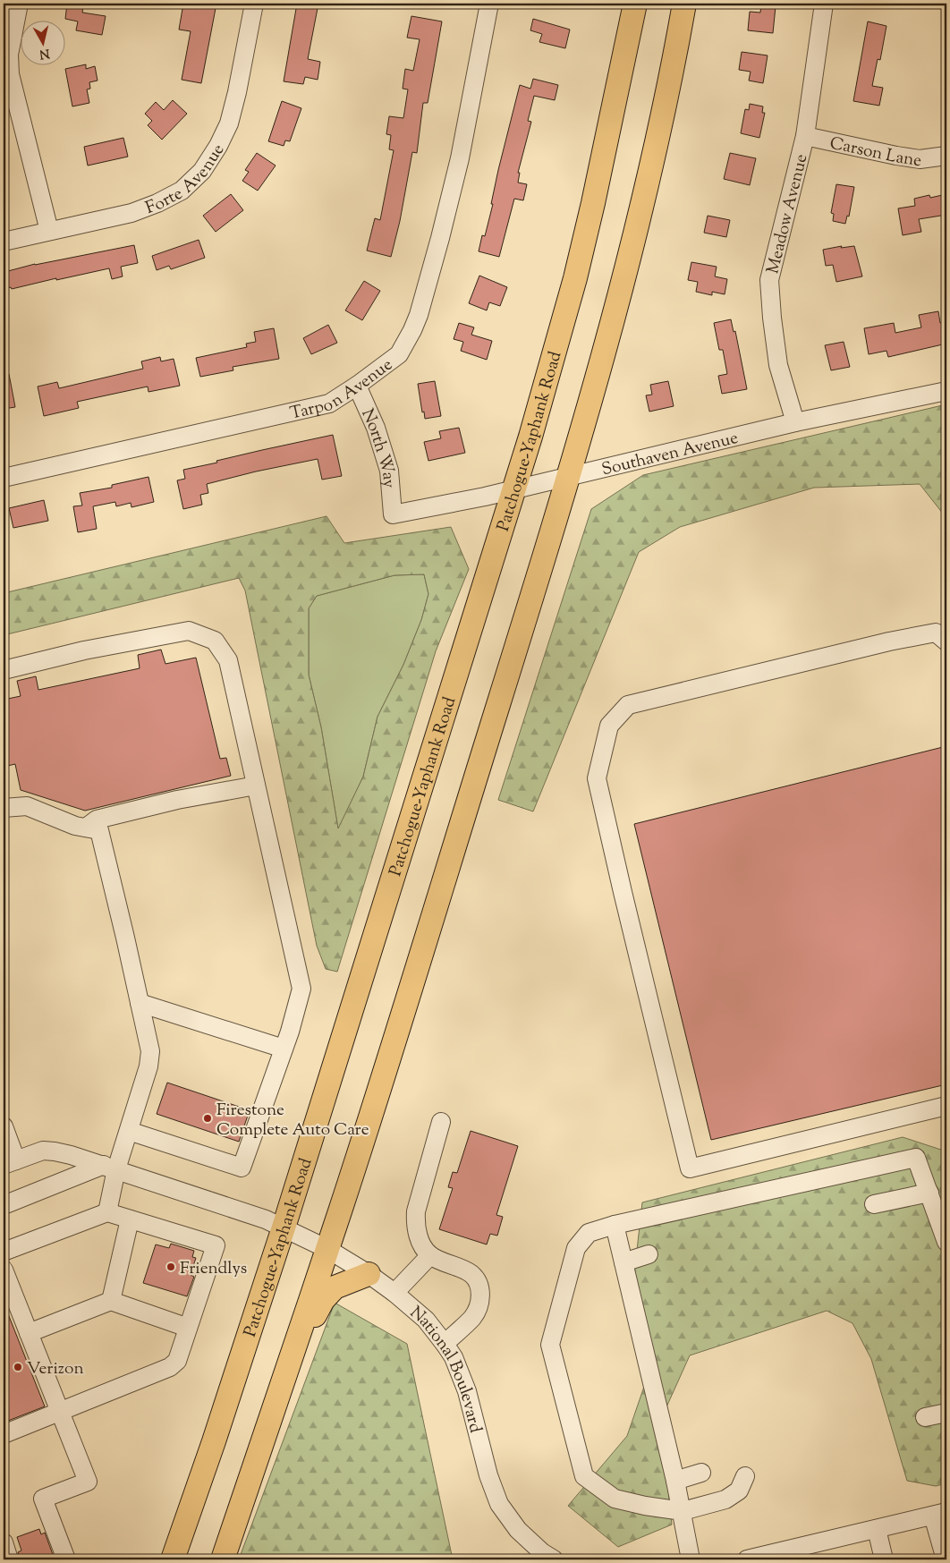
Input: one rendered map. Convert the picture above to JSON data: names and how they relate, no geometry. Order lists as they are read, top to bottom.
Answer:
{
  "streets": {
    "main road": ["Patchogue-Yaphank Road"],
    "street": [
      "Carson Lane",
      "Forte Avenue",
      "Meadow Avenue",
      "Tarpon Avenue",
      "North Way",
      "Southaven Avenue",
      "National Boulevard"
    ]
  },
  "crossings": [
    ["Carson Lane", "Meadow Avenue"],
    ["Meadow Avenue", "Southaven Avenue"],
    ["Tarpon Avenue", "North Way"],
    ["Patchogue-Yaphank Road", "Southaven Avenue"],
    ["Patchogue-Yaphank Road", "National Boulevard"],
    ["North Way", "Southaven Avenue"]
  ],
  "places": ["Firestone Complete Auto Care", "Friendlys", "Verizon"],
  "north": "bottom"
}
